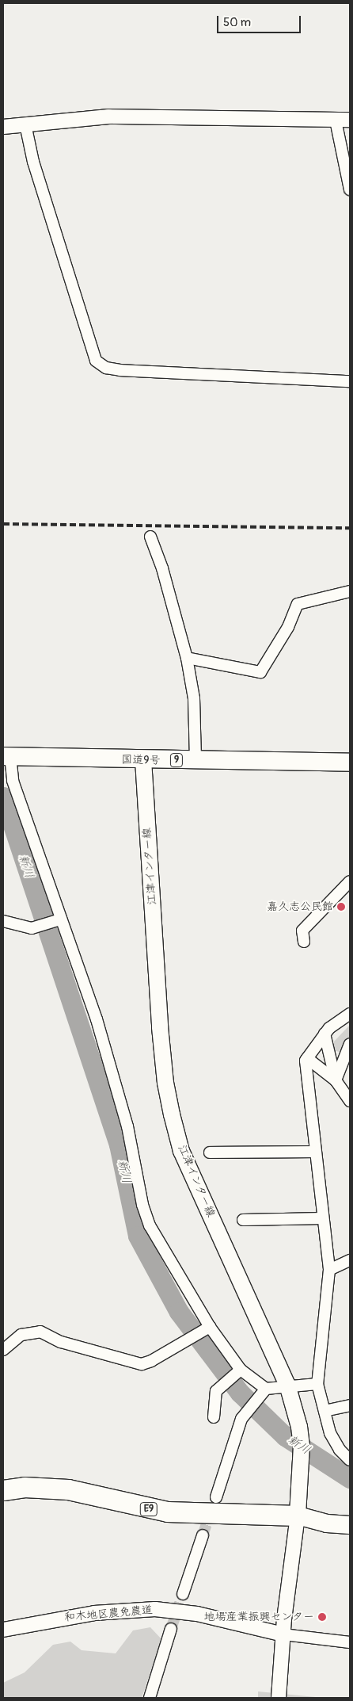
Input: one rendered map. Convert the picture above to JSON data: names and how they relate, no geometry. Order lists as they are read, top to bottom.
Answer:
{
  "streets": {
    "highway": ["国道9号", "9", "E9"],
    "main road": ["江津インター線"],
    "street": ["和木地区農免農道"]
  },
  "crossings": [
    ["国道9号", "江津インター線"],
    ["江津インター線", "E9"]
  ],
  "water": ["新川"],
  "places": ["嘉久志公民館", "地場産業振興センター"],
  "scale_bar": "50 m"
}
